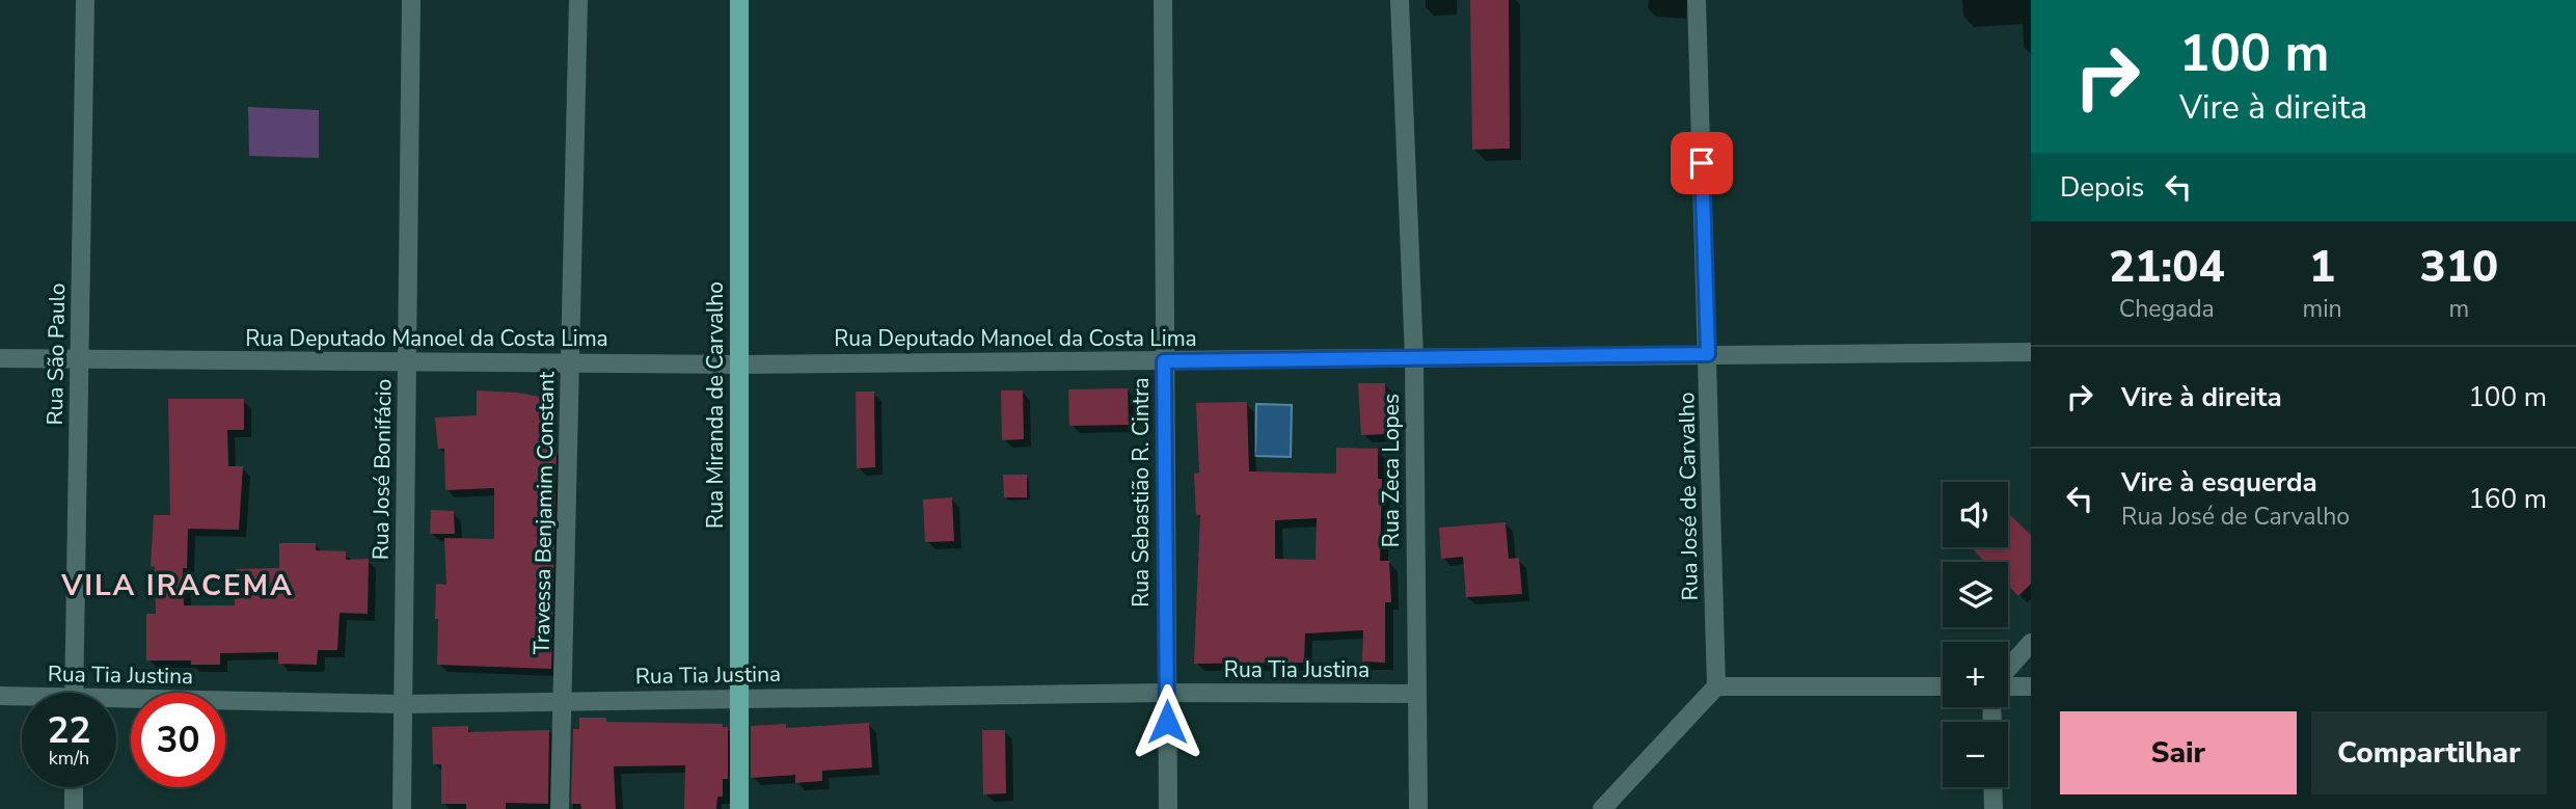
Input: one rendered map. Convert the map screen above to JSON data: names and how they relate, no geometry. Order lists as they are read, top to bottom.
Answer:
{
  "streets": {
    "main road": ["Rua Miranda de Carvalho"],
    "street": [
      "Rua Deputado Manoel da Costa Lima",
      "Rua São Paulo",
      "Rua José Bonifácio",
      "Rua Zeca Lopes",
      "Rua Sebastião R. Cintra",
      "Rua José de Carvalho",
      "Travessa Benjamim Constant",
      "Rua Tia Justina"
    ]
  },
  "crossings": [
    ["Rua Deputado Manoel da Costa Lima", "Rua São Paulo"],
    ["Rua Deputado Manoel da Costa Lima", "Rua Miranda de Carvalho"],
    ["Rua Deputado Manoel da Costa Lima", "Rua José Bonifácio"],
    ["Rua Deputado Manoel da Costa Lima", "Rua Zeca Lopes"],
    ["Rua Deputado Manoel da Costa Lima", "Rua Sebastião R. Cintra"],
    ["Rua Deputado Manoel da Costa Lima", "Rua José de Carvalho"],
    ["Rua Deputado Manoel da Costa Lima", "Travessa Benjamim Constant"],
    ["Rua Miranda de Carvalho", "Rua Tia Justina"],
    ["Rua José Bonifácio", "Rua Tia Justina"],
    ["Rua Zeca Lopes", "Rua Tia Justina"],
    ["Rua Sebastião R. Cintra", "Rua Tia Justina"],
    ["Travessa Benjamim Constant", "Rua Tia Justina"]
  ],
  "districts": ["VILA IRACEMA"],
  "page": {
    "turn": ["100 m", "Vire à direita"],
    "then": "Depois",
    "eta": [
      "21:04",
      "Chegada",
      "1",
      "min",
      "310",
      "m"
    ],
    "list": [
      {
        "name": "Vire à direita",
        "value": "100 m"
      },
      {
        "name": "Vire à esquerda",
        "note": "Rua José de Carvalho",
        "value": "160 m"
      }
    ],
    "map_buttons": ["+", "−"],
    "speed": "22 km/h",
    "limit": "30",
    "buttons": ["Sair", "Compartilhar"]
  }
}
